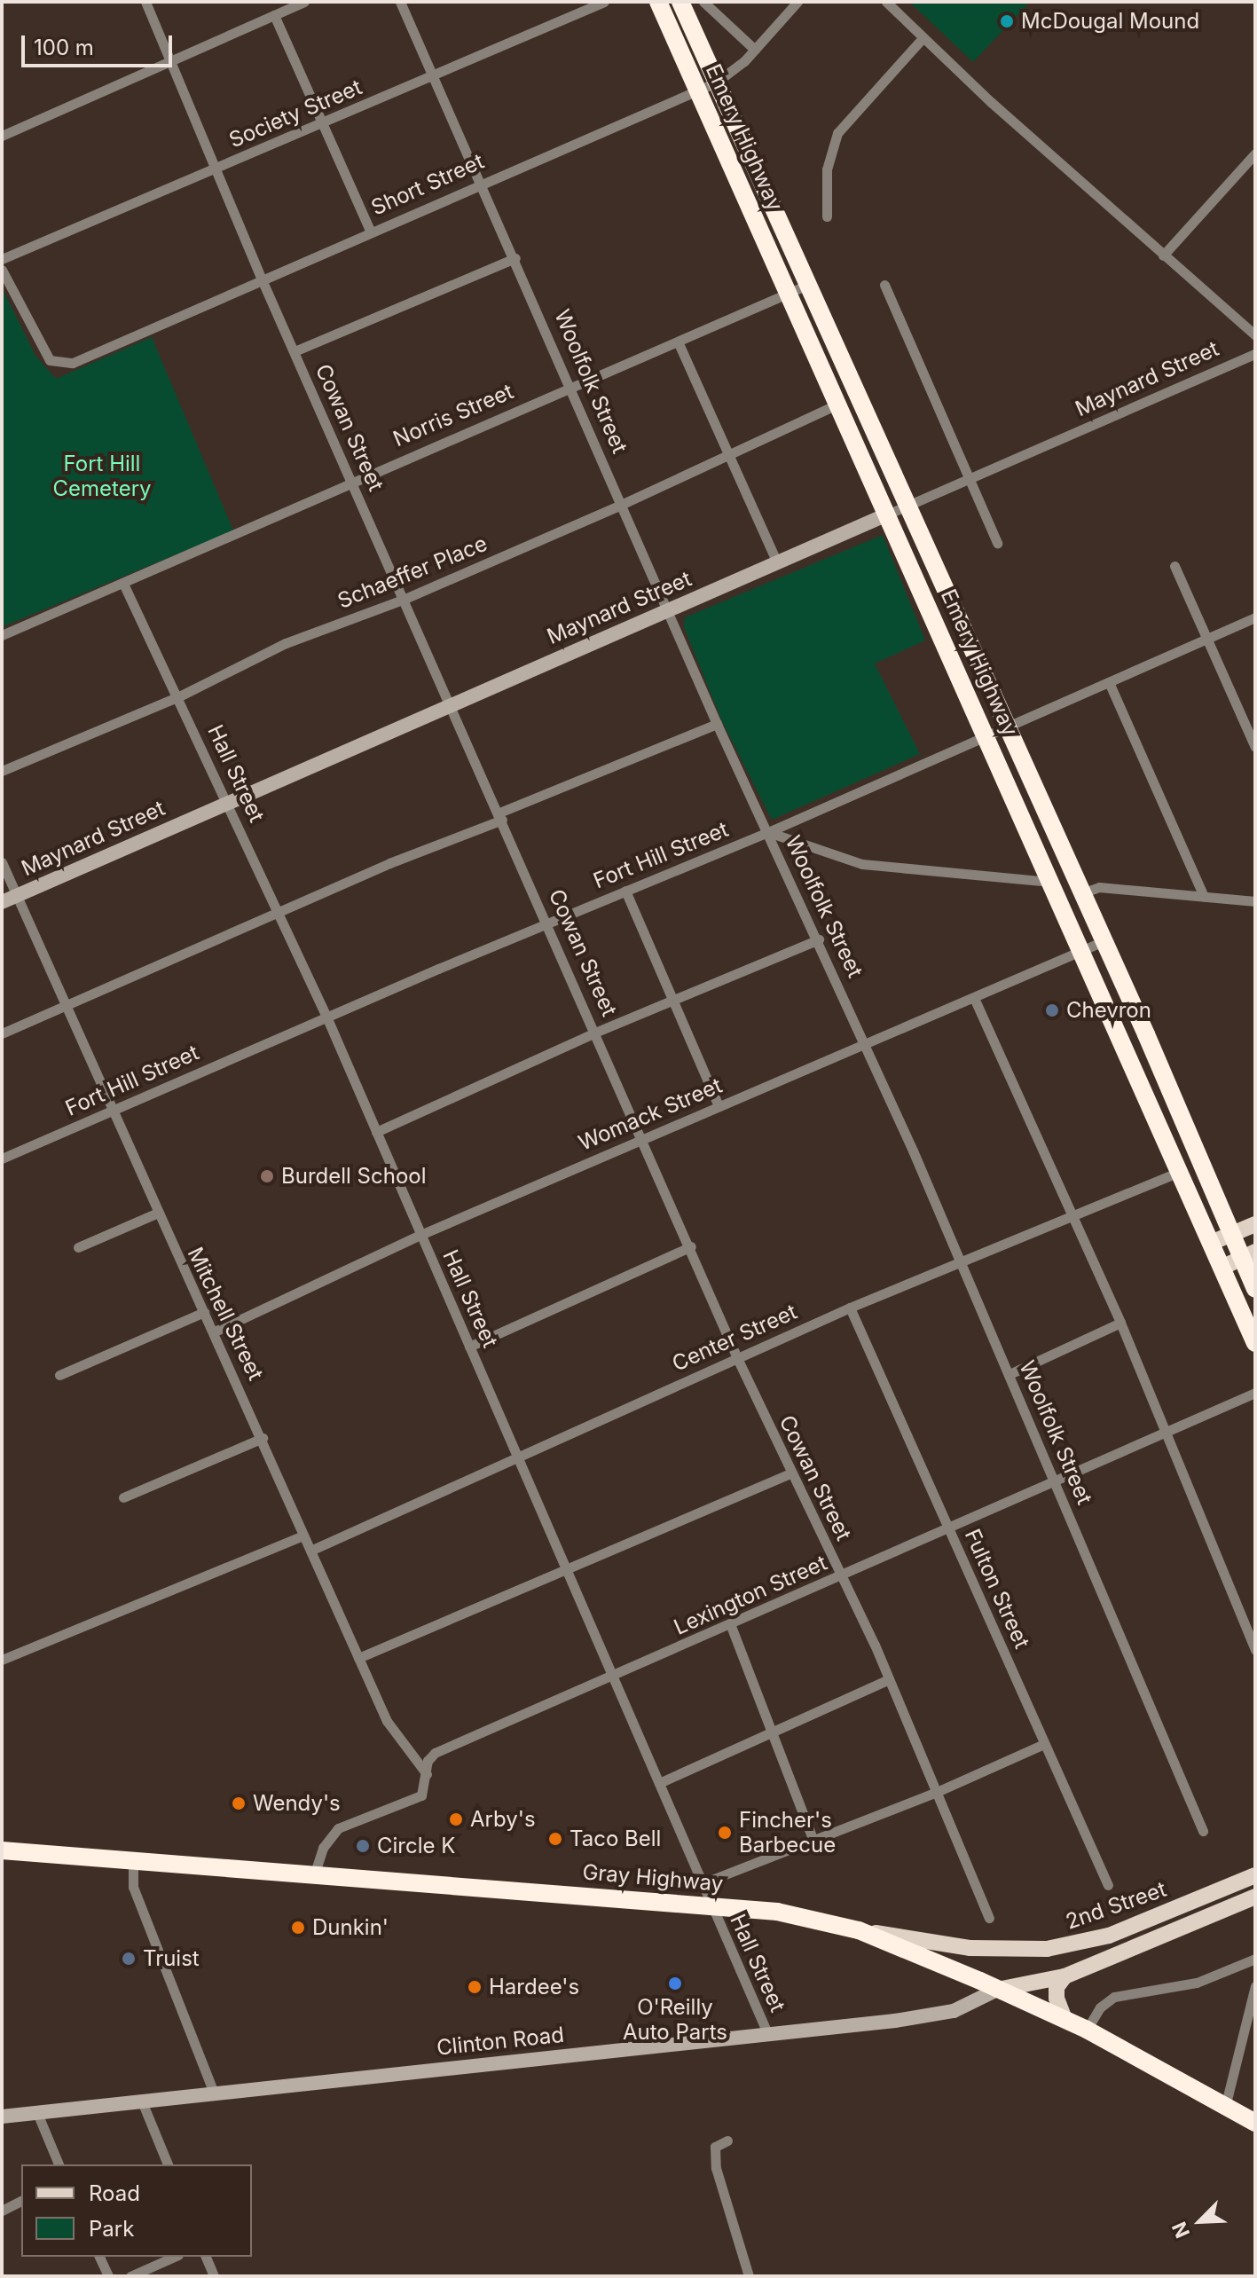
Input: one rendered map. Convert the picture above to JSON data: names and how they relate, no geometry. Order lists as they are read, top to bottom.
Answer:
{
  "streets": {
    "highway": ["Emery Highway", "Gray Highway"],
    "main road": ["2nd Street"],
    "street": [
      "Society Street",
      "Short Street",
      "Maynard Street",
      "Woolfolk Street",
      "Norris Street",
      "Cowan Street",
      "Schaeffer Place",
      "Hall Street",
      "Fort Hill Street",
      "Womack Street",
      "Mitchell Street",
      "Center Street",
      "Fulton Street",
      "Lexington Street",
      "Clinton Road"
    ]
  },
  "crossings": [
    ["Society Street", "Woolfolk Street"],
    ["Society Street", "Cowan Street"],
    ["Emery Highway", "Short Street"],
    ["Emery Highway", "Maynard Street"],
    ["Emery Highway", "Norris Street"],
    ["Emery Highway", "Schaeffer Place"],
    ["Emery Highway", "Fort Hill Street"],
    ["Emery Highway", "Womack Street"],
    ["Emery Highway", "Center Street"],
    ["Short Street", "Woolfolk Street"],
    ["Short Street", "Cowan Street"],
    ["Maynard Street", "Woolfolk Street"],
    ["Maynard Street", "Cowan Street"],
    ["Maynard Street", "Hall Street"],
    ["Maynard Street", "Mitchell Street"],
    ["Woolfolk Street", "Norris Street"],
    ["Woolfolk Street", "Schaeffer Place"],
    ["Woolfolk Street", "Fort Hill Street"],
    ["Woolfolk Street", "Womack Street"],
    ["Woolfolk Street", "Center Street"],
    ["Woolfolk Street", "Lexington Street"],
    ["Norris Street", "Cowan Street"],
    ["Norris Street", "Hall Street"],
    ["Cowan Street", "Schaeffer Place"],
    ["Cowan Street", "Fort Hill Street"],
    ["Cowan Street", "Womack Street"],
    ["Cowan Street", "Center Street"],
    ["Cowan Street", "Lexington Street"],
    ["Schaeffer Place", "Hall Street"],
    ["Hall Street", "Fort Hill Street"],
    ["Hall Street", "Womack Street"],
    ["Hall Street", "Center Street"],
    ["Hall Street", "Lexington Street"],
    ["Hall Street", "Gray Highway"],
    ["Hall Street", "Clinton Road"],
    ["Fort Hill Street", "Mitchell Street"],
    ["Womack Street", "Mitchell Street"],
    ["Mitchell Street", "Center Street"],
    ["Mitchell Street", "Lexington Street"],
    ["Center Street", "Fulton Street"],
    ["Fulton Street", "Lexington Street"],
    ["Lexington Street", "Gray Highway"],
    ["Gray Highway", "2nd Street"],
    ["Gray Highway", "Clinton Road"],
    ["2nd Street", "Clinton Road"]
  ],
  "parks": ["Fort Hill Cemetery"],
  "places": [
    "McDougal Mound",
    "Chevron",
    "Burdell School",
    "Wendy's",
    "Arby's",
    "Fincher's Barbecue",
    "Taco Bell",
    "Circle K",
    "Dunkin'",
    "Truist",
    "O'Reilly Auto Parts",
    "Hardee's"
  ],
  "legend": ["Road", "Park"],
  "scale_bar": "100 m",
  "north": "bottom left"
}
